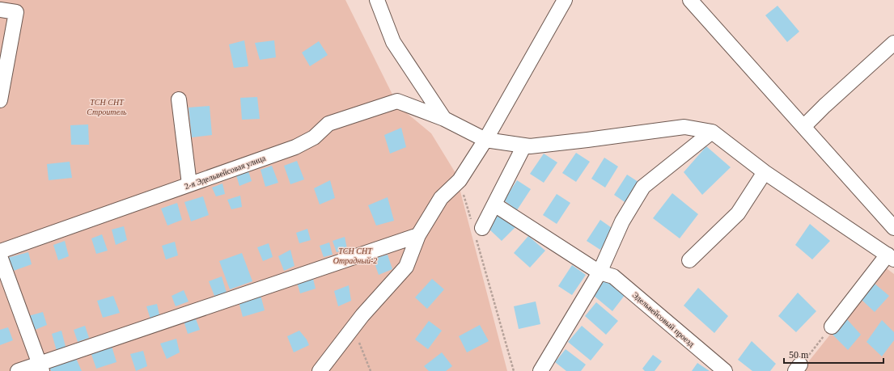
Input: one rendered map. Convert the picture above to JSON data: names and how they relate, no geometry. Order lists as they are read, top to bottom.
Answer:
{
  "streets": {
    "street": ["2-я Эдельвейсовая улица", "Эдельвейсовый проезд"]
  },
  "parks": ["ТСН СНТ Строитель", "ТСН СНТ Отрадный-2"],
  "scale_bar": "50 m"
}
